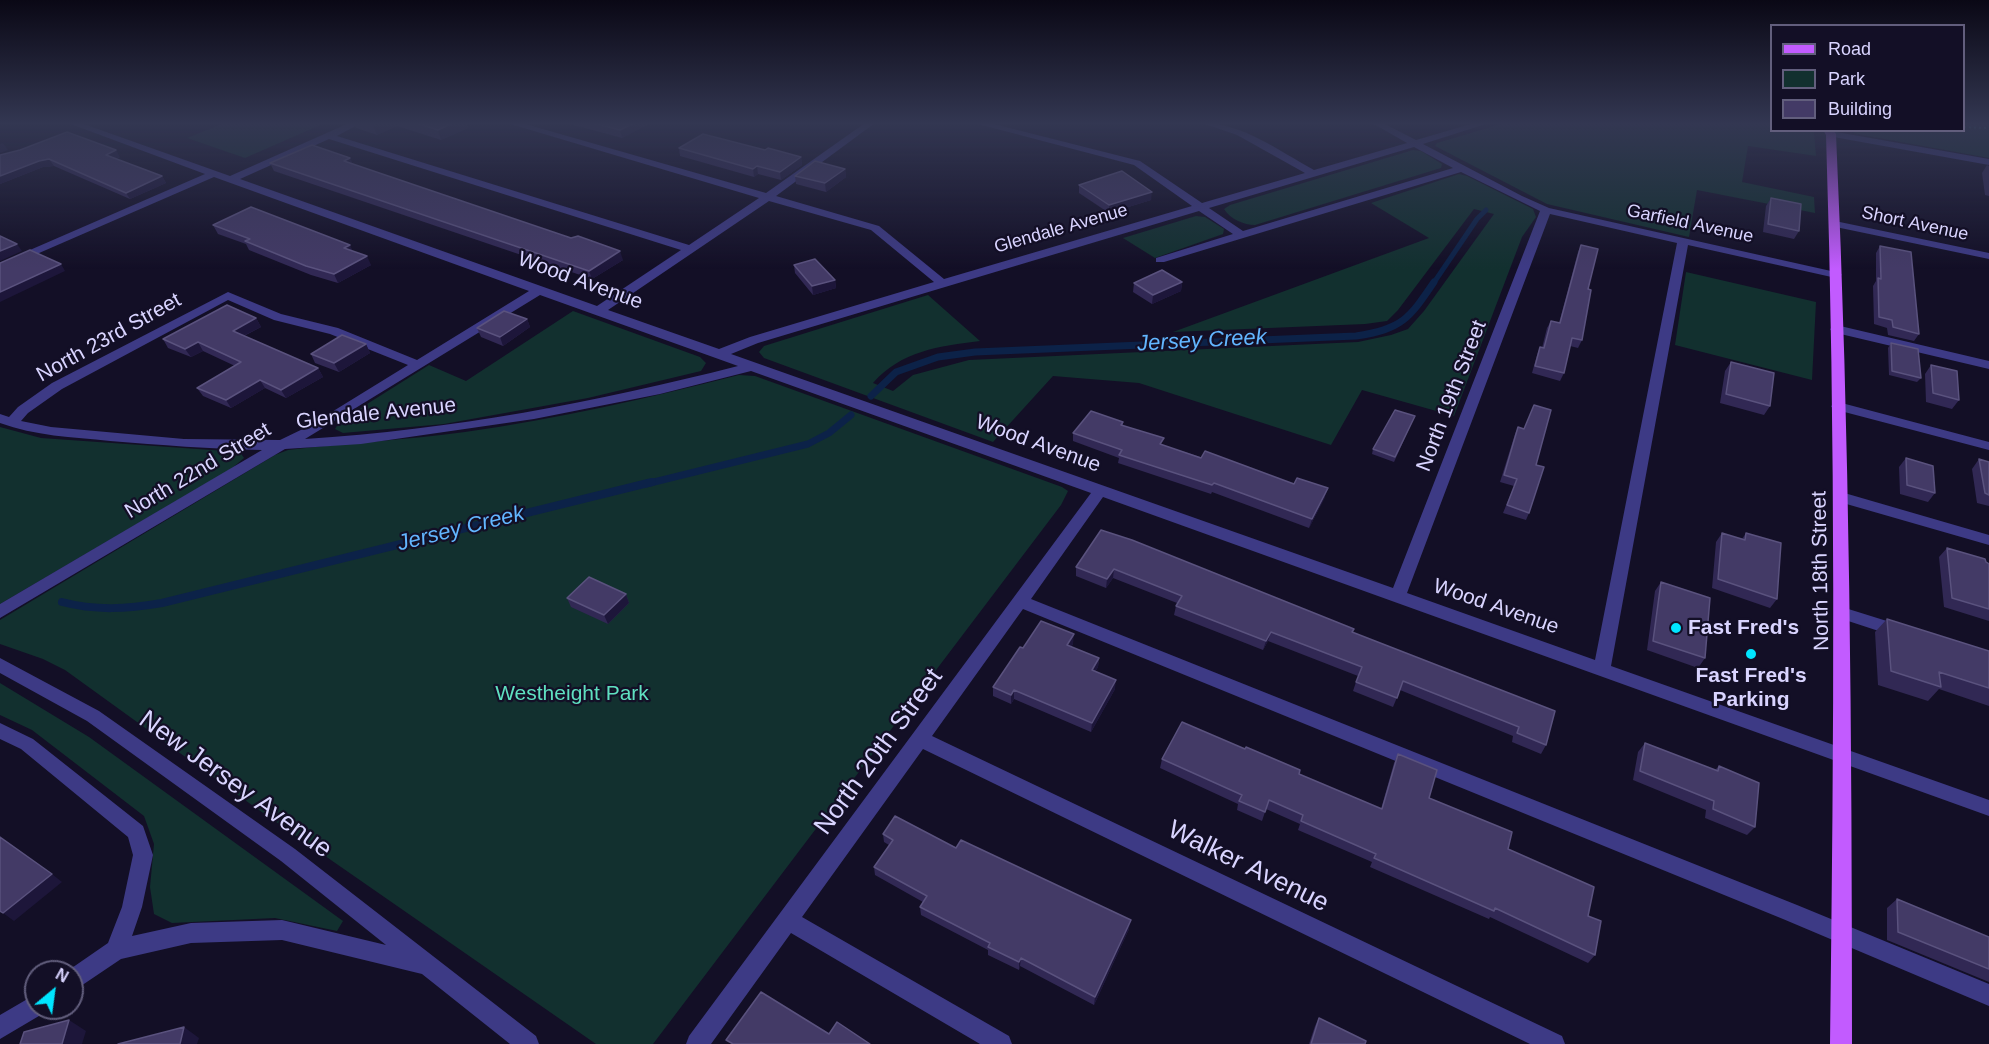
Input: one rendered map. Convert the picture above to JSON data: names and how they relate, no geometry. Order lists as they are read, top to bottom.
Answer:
{
  "streets": {
    "main road": ["North 18th Street"],
    "street": [
      "Garfield Avenue",
      "Short Avenue",
      "Glendale Avenue",
      "Wood Avenue",
      "North 23rd Street",
      "North 19th Street",
      "North 22nd Street",
      "North 20th Street",
      "New Jersey Avenue",
      "Walker Avenue"
    ]
  },
  "crossings": [
    ["Garfield Avenue", "North 19th Street"],
    ["Garfield Avenue", "North 18th Street"],
    ["Short Avenue", "North 18th Street"],
    ["Glendale Avenue", "Wood Avenue"],
    ["Glendale Avenue", "North 23rd Street"],
    ["Glendale Avenue", "North 22nd Street"],
    ["Wood Avenue", "North 19th Street"],
    ["Wood Avenue", "North 22nd Street"],
    ["Wood Avenue", "North 18th Street"],
    ["Wood Avenue", "North 20th Street"],
    ["North 23rd Street", "North 22nd Street"],
    ["North 20th Street", "Walker Avenue"]
  ],
  "water": ["Jersey Creek"],
  "parks": ["Westheight Park"],
  "places": ["Fast Fred's", "Fast Fred's Parking"],
  "legend": ["Road", "Park", "Building"],
  "north": "top right"
}
